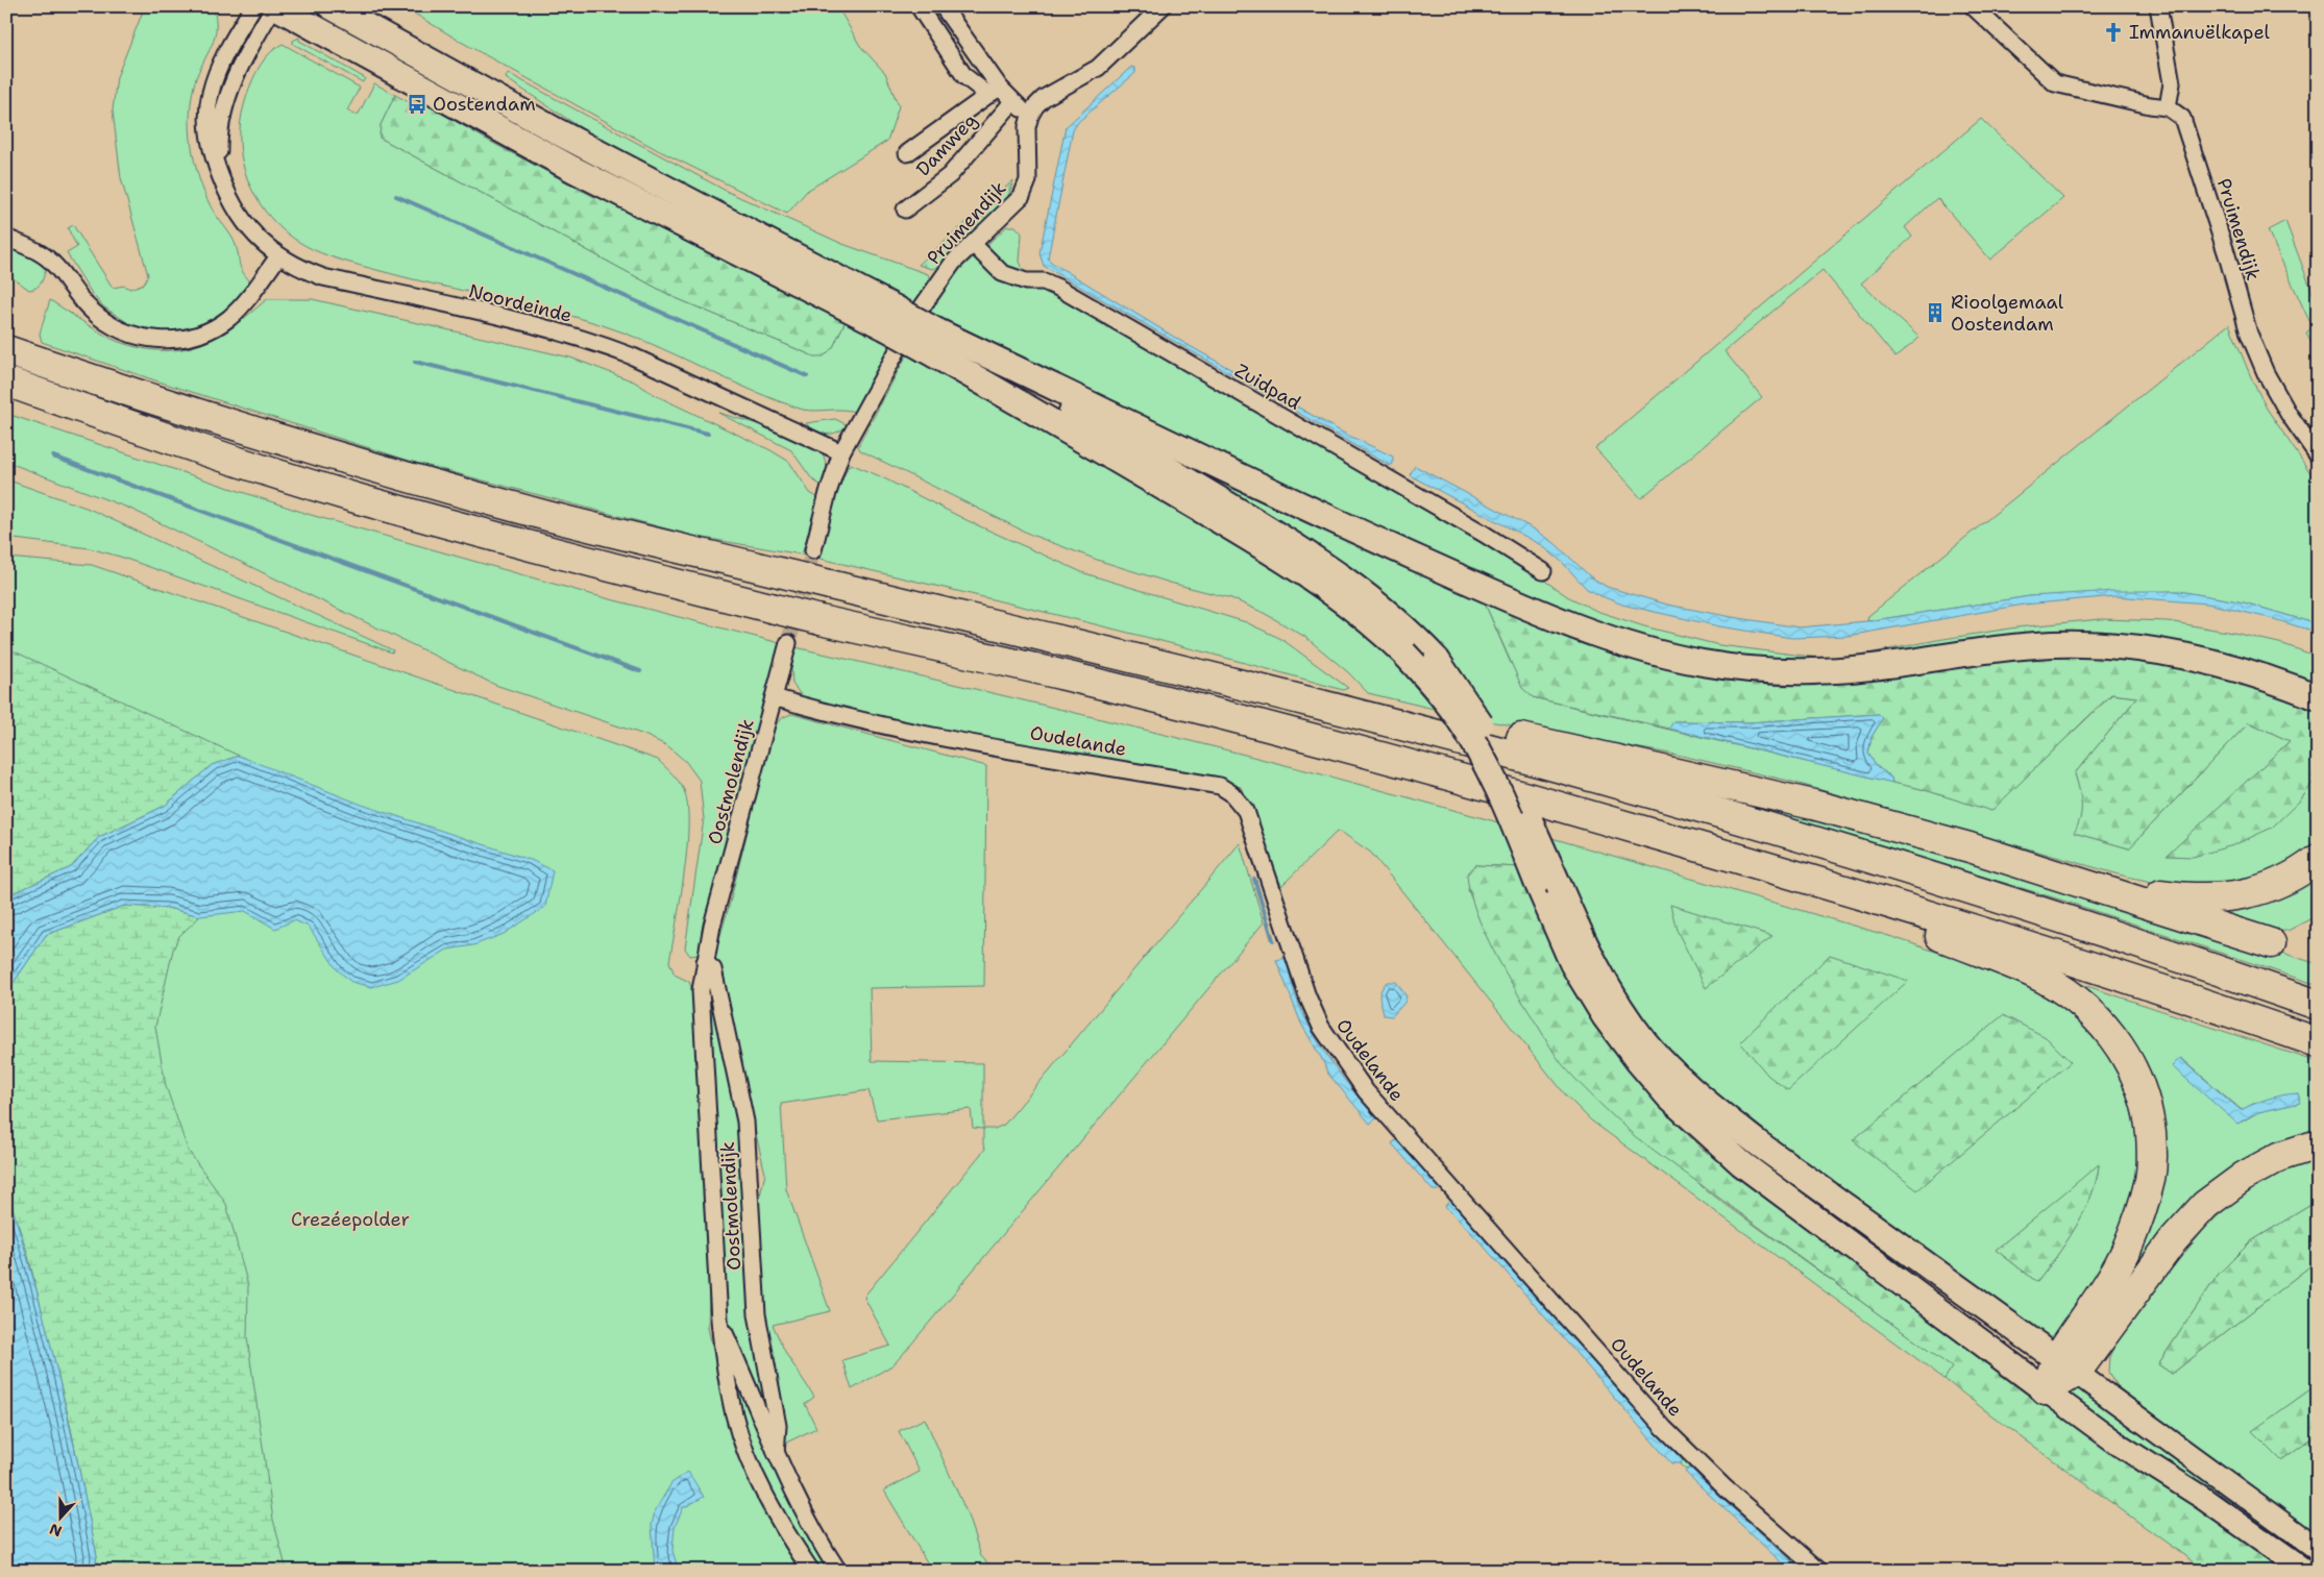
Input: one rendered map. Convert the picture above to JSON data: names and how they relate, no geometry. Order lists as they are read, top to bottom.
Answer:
{
  "streets": {
    "street": [
      "Damweg",
      "Pruimendijk",
      "Noordeinde",
      "Zuidpad",
      "Oudelande",
      "Oostmolendijk"
    ]
  },
  "crossings": [
    ["Pruimendijk", "Zuidpad"],
    ["Oudelande", "Oostmolendijk"]
  ],
  "parks": ["Crezéepolder"],
  "places": {
    "church": ["Immanuëlkapel"],
    "bus stop": ["Oostendam"],
    "building": ["Rioolgemaal Oostendam"]
  },
  "north": "bottom"
}
